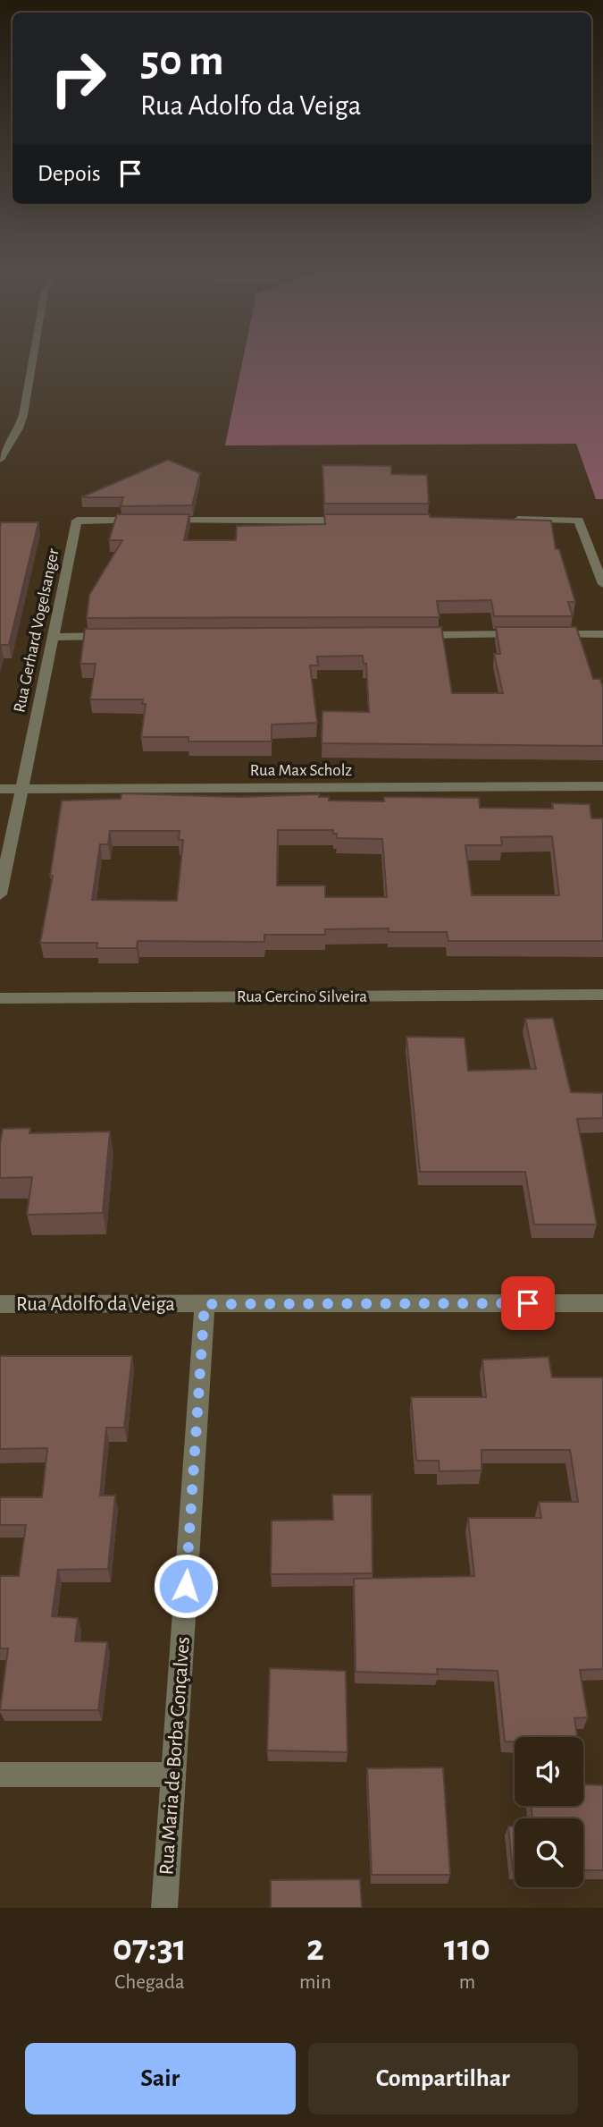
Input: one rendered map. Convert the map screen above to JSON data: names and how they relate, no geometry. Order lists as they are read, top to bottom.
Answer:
{
  "streets": {
    "street": [
      "Rua Gerhard Vogelsanger",
      "Rua Max Scholz",
      "Rua Gercino Silveira",
      "Rua Adolfo da Veiga",
      "Rua Maria de Borba Gonçalves"
    ]
  },
  "crossings": [
    ["Rua Gerhard Vogelsanger", "Rua Max Scholz"],
    ["Rua Adolfo da Veiga", "Rua Maria de Borba Gonçalves"]
  ],
  "page": {
    "turn": ["50 m", "Rua Adolfo da Veiga"],
    "then": "Depois",
    "eta": [
      "07:31",
      "Chegada",
      "2",
      "min",
      "110",
      "m"
    ],
    "buttons": ["Sair", "Compartilhar"]
  }
}
